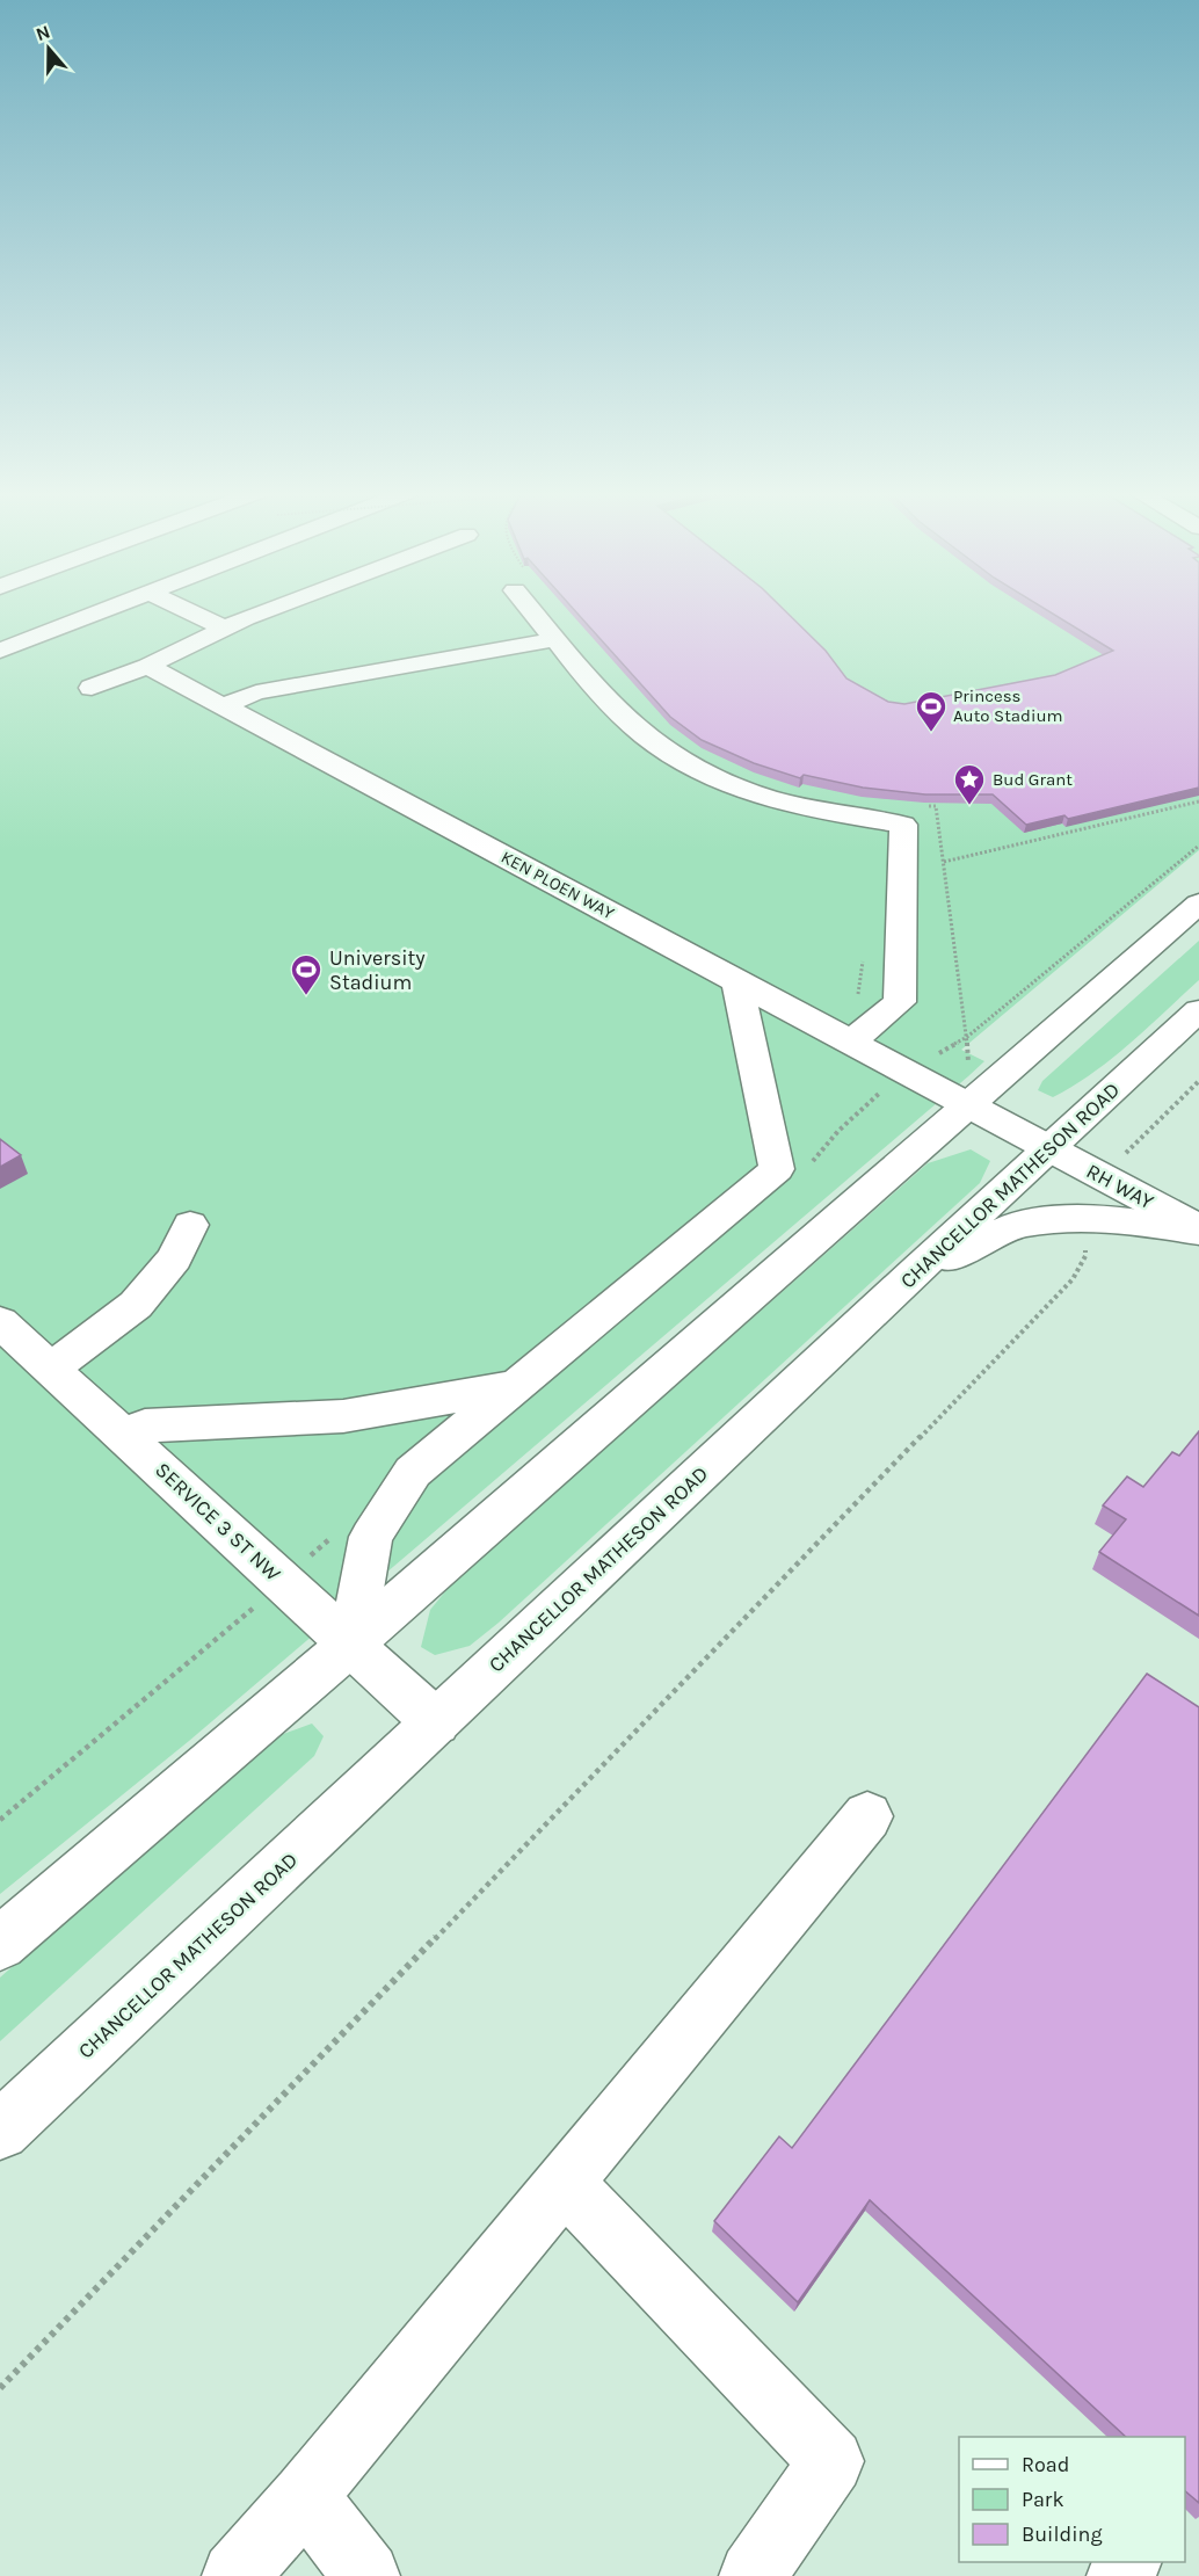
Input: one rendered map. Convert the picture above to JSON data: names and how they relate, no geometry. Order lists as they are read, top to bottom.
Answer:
{
  "streets": {
    "main road": [
      "KEN PLOEN WAY",
      "CHANCELLOR MATHESON ROAD",
      "RH WAY",
      "SERVICE 3 ST NW"
    ]
  },
  "crossings": [
    ["KEN PLOEN WAY", "RH WAY"],
    ["CHANCELLOR MATHESON ROAD", "RH WAY"],
    ["CHANCELLOR MATHESON ROAD", "SERVICE 3 ST NW"]
  ],
  "places": {
    "sports": ["Princess Auto Stadium", "University Stadium"],
    "place": ["Bud Grant"]
  },
  "legend": ["Road", "Park", "Building"],
  "north": "top"
}
